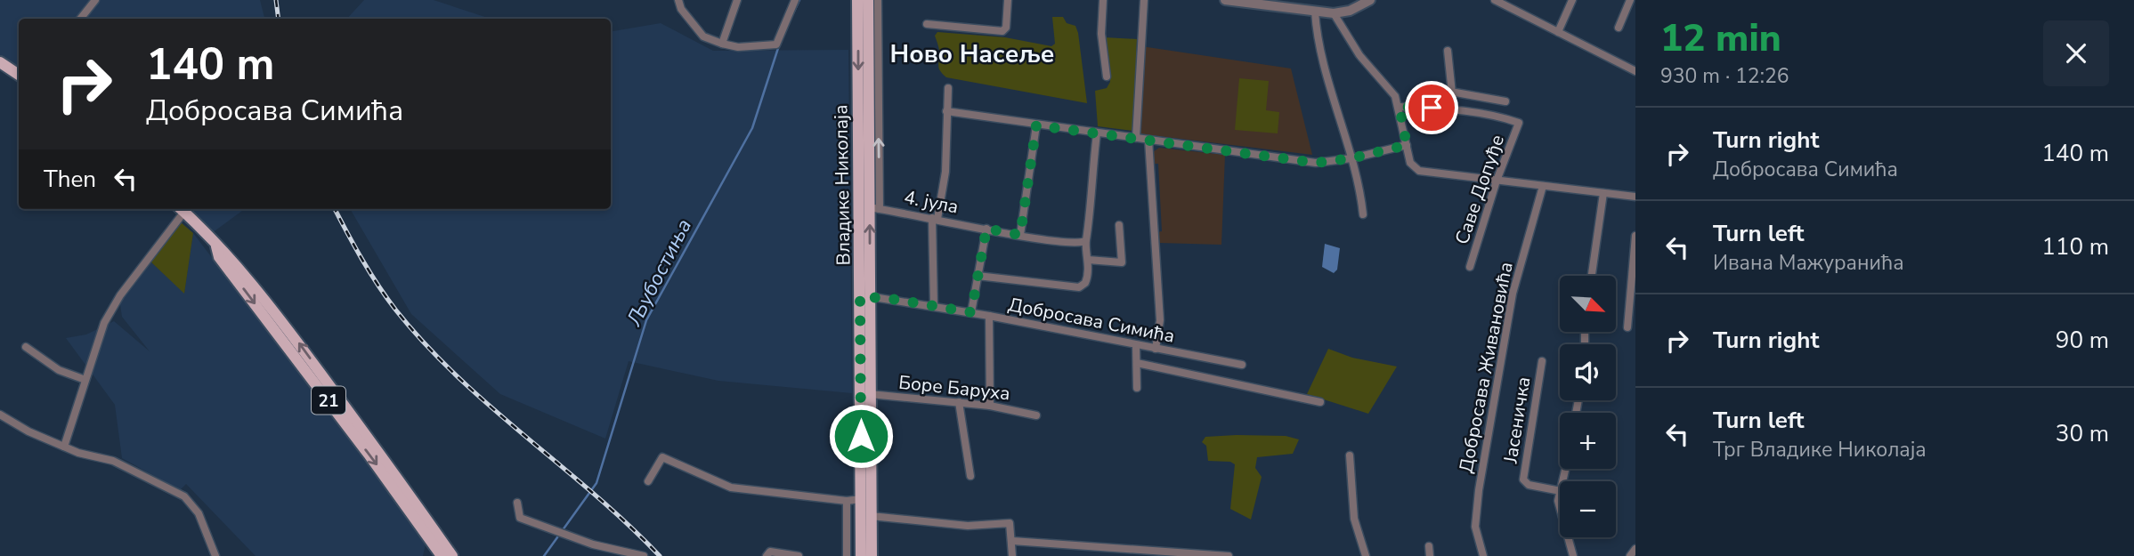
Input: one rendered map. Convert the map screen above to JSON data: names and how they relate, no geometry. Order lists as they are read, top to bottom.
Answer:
{
  "streets": {
    "main road": ["Владике Николаја", "21"],
    "street": [
      "Саве Допуђе",
      "4. јула",
      "Добросава Симића",
      "Добросава Живановића",
      "Боре Баруха",
      "Јасеничка"
    ]
  },
  "crossings": [
    ["Владике Николаја", "4. јула"],
    ["Владике Николаја", "Добросава Симића"],
    ["Владике Николаја", "Боре Баруха"]
  ],
  "districts": ["Ново Насеље"],
  "water": ["Љубостиња"],
  "north": "bottom right",
  "page": {
    "heading": ["12 min", "930 m · 12:26"],
    "turn": ["140 m", "Добросава Симића"],
    "list": [
      {
        "name": "Turn right",
        "note": "Добросава Симића",
        "value": "140 m"
      },
      {
        "name": "Turn left",
        "note": "Ивана Мажуранића",
        "value": "110 m"
      },
      {
        "name": "Turn right",
        "value": "90 m"
      },
      {
        "name": "Turn left",
        "note": "Трг Владике Николаја",
        "value": "30 m"
      }
    ],
    "then": "Then",
    "map_buttons": ["+", "−"]
  }
}
